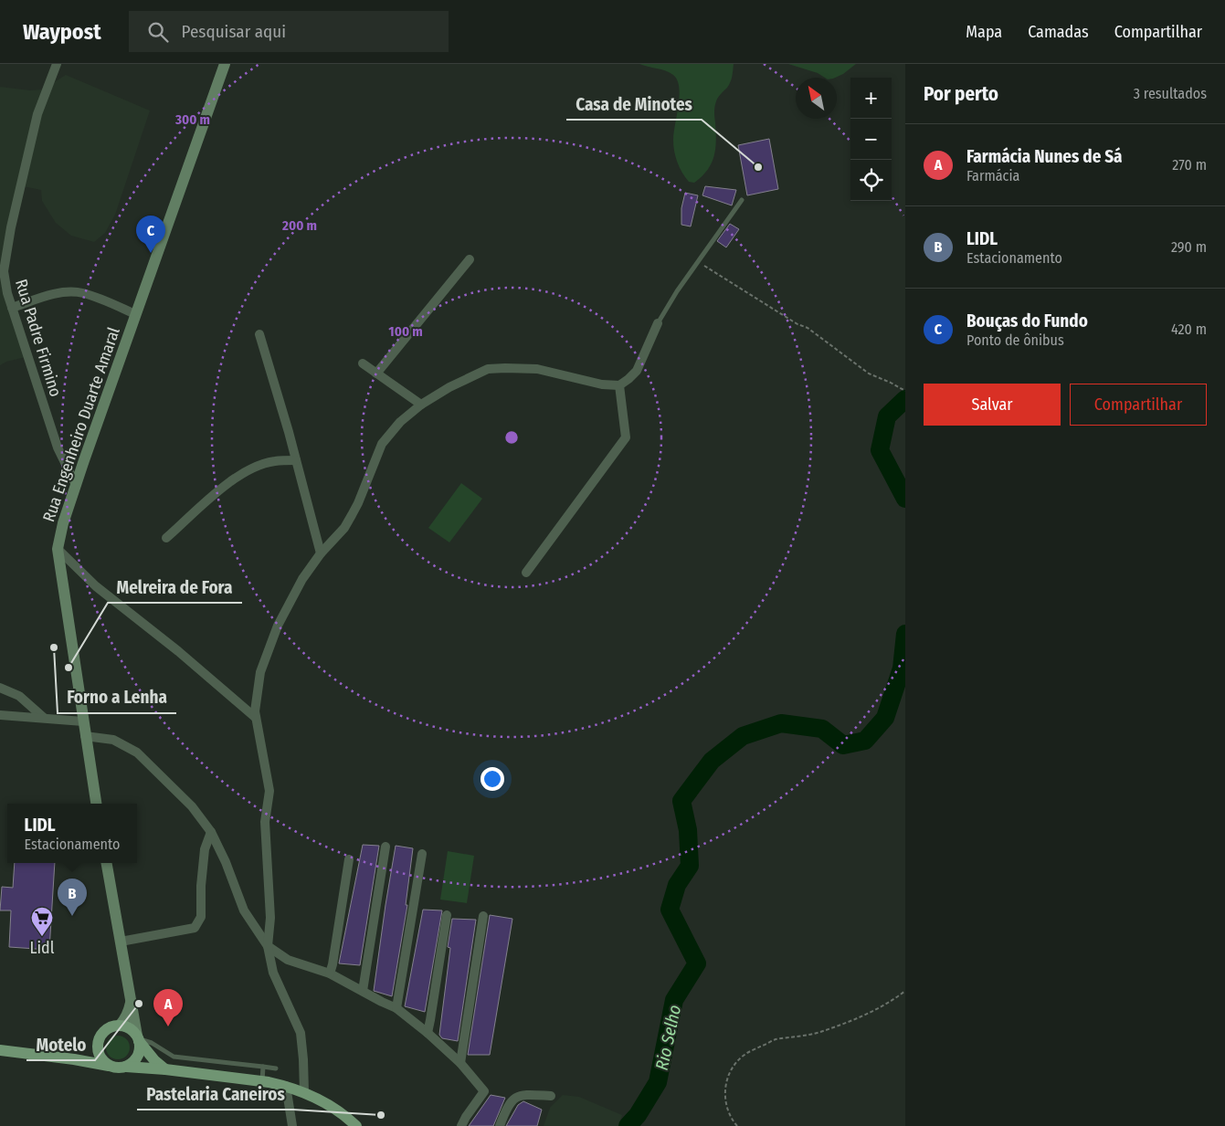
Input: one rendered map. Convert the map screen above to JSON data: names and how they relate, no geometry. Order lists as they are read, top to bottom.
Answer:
{
  "streets": {
    "main road": ["Rua Engenheiro Duarte Amaral"],
    "street": ["Rua Padre Firmino"]
  },
  "crossings": [
    ["Rua Padre Firmino", "Rua Engenheiro Duarte Amaral"]
  ],
  "water": ["Rio Selho"],
  "places": {
    "other": [
      "Casa de Minotes",
      "Forno a Lenha",
      "Melreira de Fora",
      "Motelo",
      "Pastelaria Caneiros"
    ],
    "supermarket": ["Lidl"]
  },
  "north": "top left",
  "page": {
    "header": "Waypost",
    "search": "Pesquisar aqui",
    "nav": ["Mapa", "Camadas", "Compartilhar"],
    "heading": ["Por perto", "3 resultados"],
    "map_buttons": ["+", "−"],
    "list": [
      {
        "mark": "A",
        "name": "Farmácia Nunes de Sá",
        "note": "Farmácia",
        "value": "270 m"
      },
      {
        "mark": "B",
        "name": "LIDL",
        "note": "Estacionamento",
        "value": "290 m"
      },
      {
        "mark": "C",
        "name": "Bouças do Fundo",
        "note": "Ponto de ônibus",
        "value": "420 m"
      }
    ],
    "pins": ["C", "B", "A"],
    "buttons": ["Salvar", "Compartilhar"],
    "popup": ["LIDL", "Estacionamento"]
  },
  "rings": ["300 m", "200 m", "100 m"]
}
